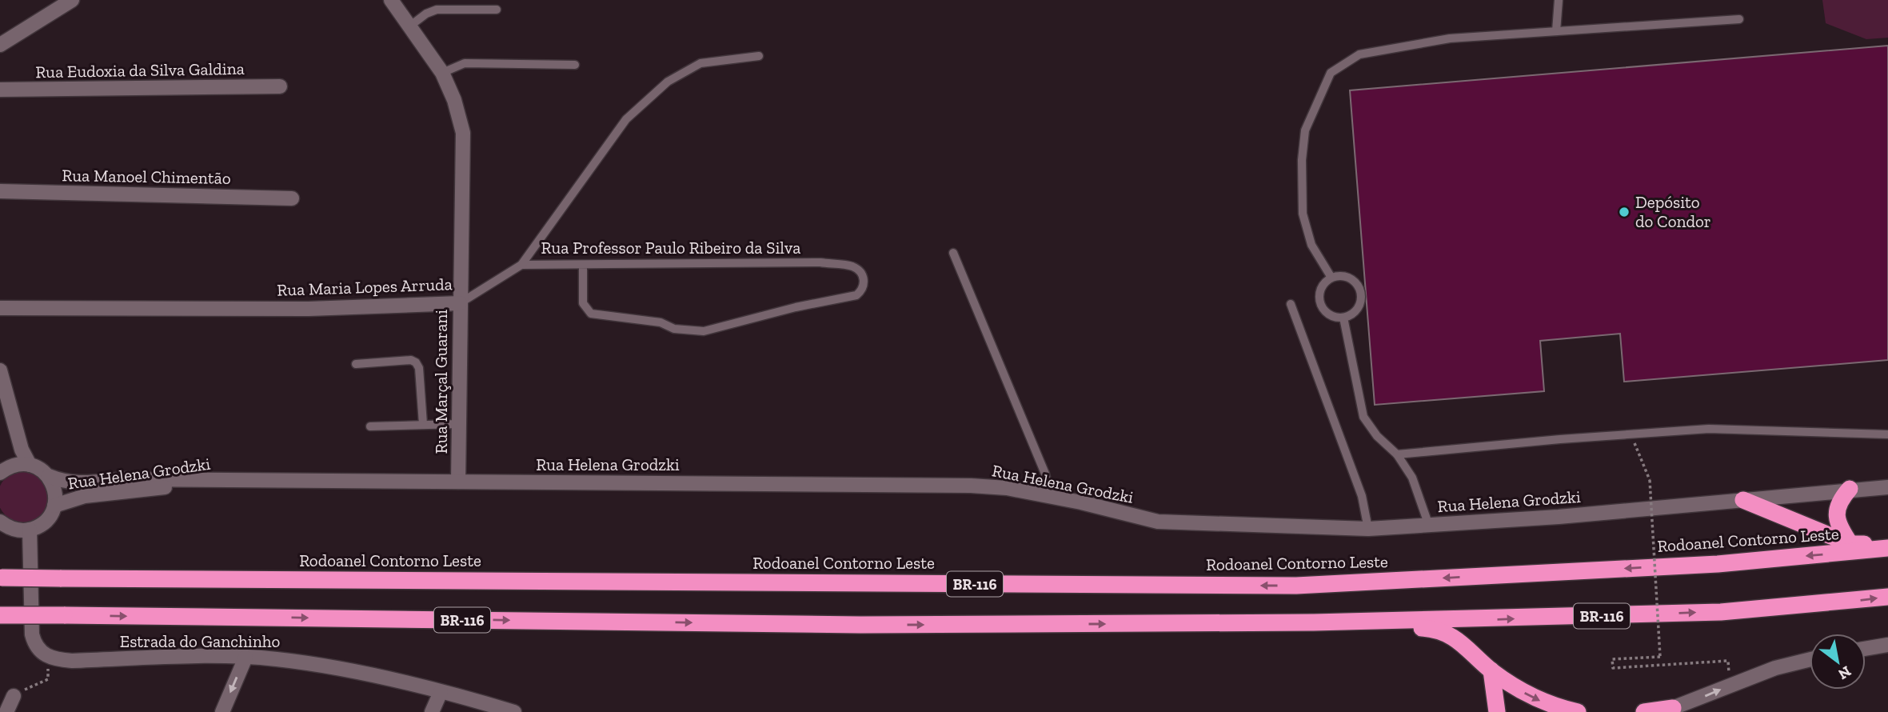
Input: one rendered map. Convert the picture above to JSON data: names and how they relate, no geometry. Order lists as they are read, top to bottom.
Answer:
{
  "streets": {
    "highway": ["Rodoanel Contorno Leste", "BR-116"],
    "main road": [
      "Rua Eudoxia da Silva Galdina",
      "Rua Manoel Chimentão",
      "Rua Maria Lopes Arruda",
      "Rua Marçal Guarani",
      "Rua Helena Grodzki",
      "Estrada do Ganchinho"
    ],
    "lane": ["Rua Professor Paulo Ribeiro da Silva"]
  },
  "crossings": [
    ["Rua Professor Paulo Ribeiro da Silva", "Rua Maria Lopes Arruda"],
    ["Rua Maria Lopes Arruda", "Rua Marçal Guarani"],
    ["Rua Marçal Guarani", "Rua Helena Grodzki"]
  ],
  "places": ["Depósito do Condor"],
  "north": "bottom right"
}
